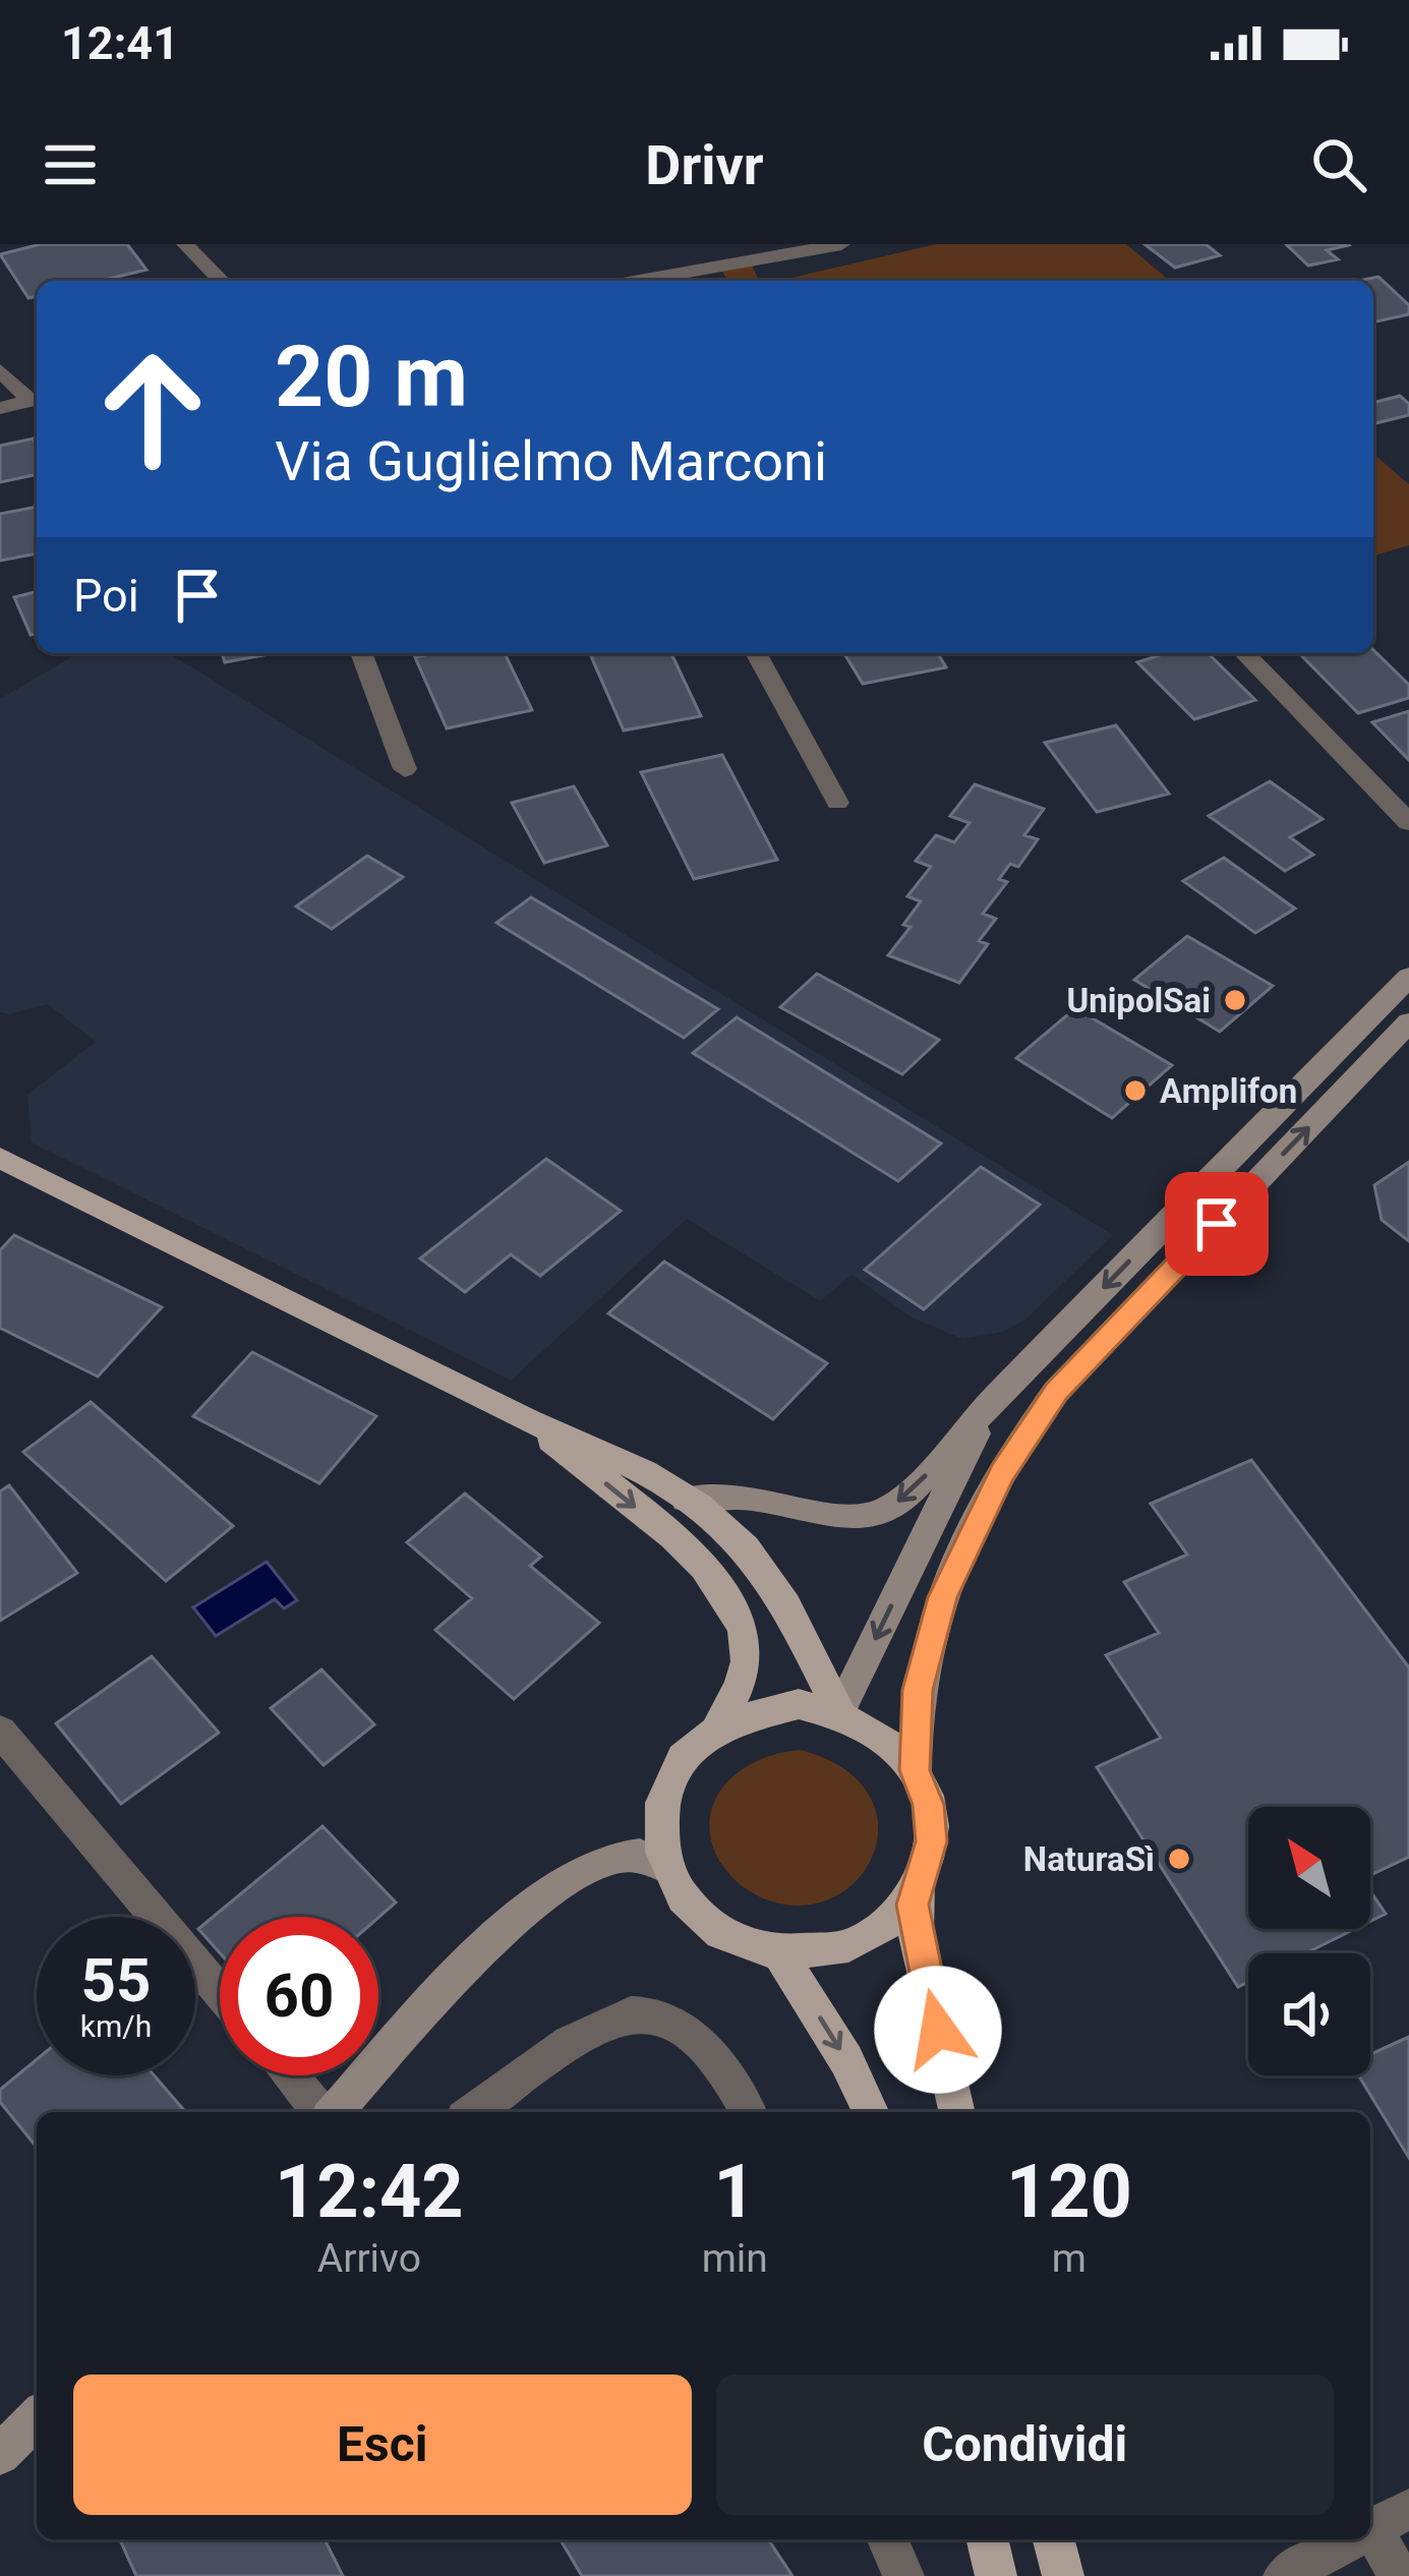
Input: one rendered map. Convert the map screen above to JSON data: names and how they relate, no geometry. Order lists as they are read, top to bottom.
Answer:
{
  "places": ["UnipolSai", "Amplifon", "NaturaSì"],
  "north": "top left",
  "page": {
    "status": "12:41",
    "header": "Drivr",
    "turn": ["20 m", "Via Guglielmo Marconi"],
    "then": "Poi",
    "speed": "55 km/h",
    "limit": "60",
    "eta": [
      "12:42",
      "Arrivo",
      "1",
      "min",
      "120",
      "m"
    ],
    "buttons": ["Esci", "Condividi"]
  }
}
